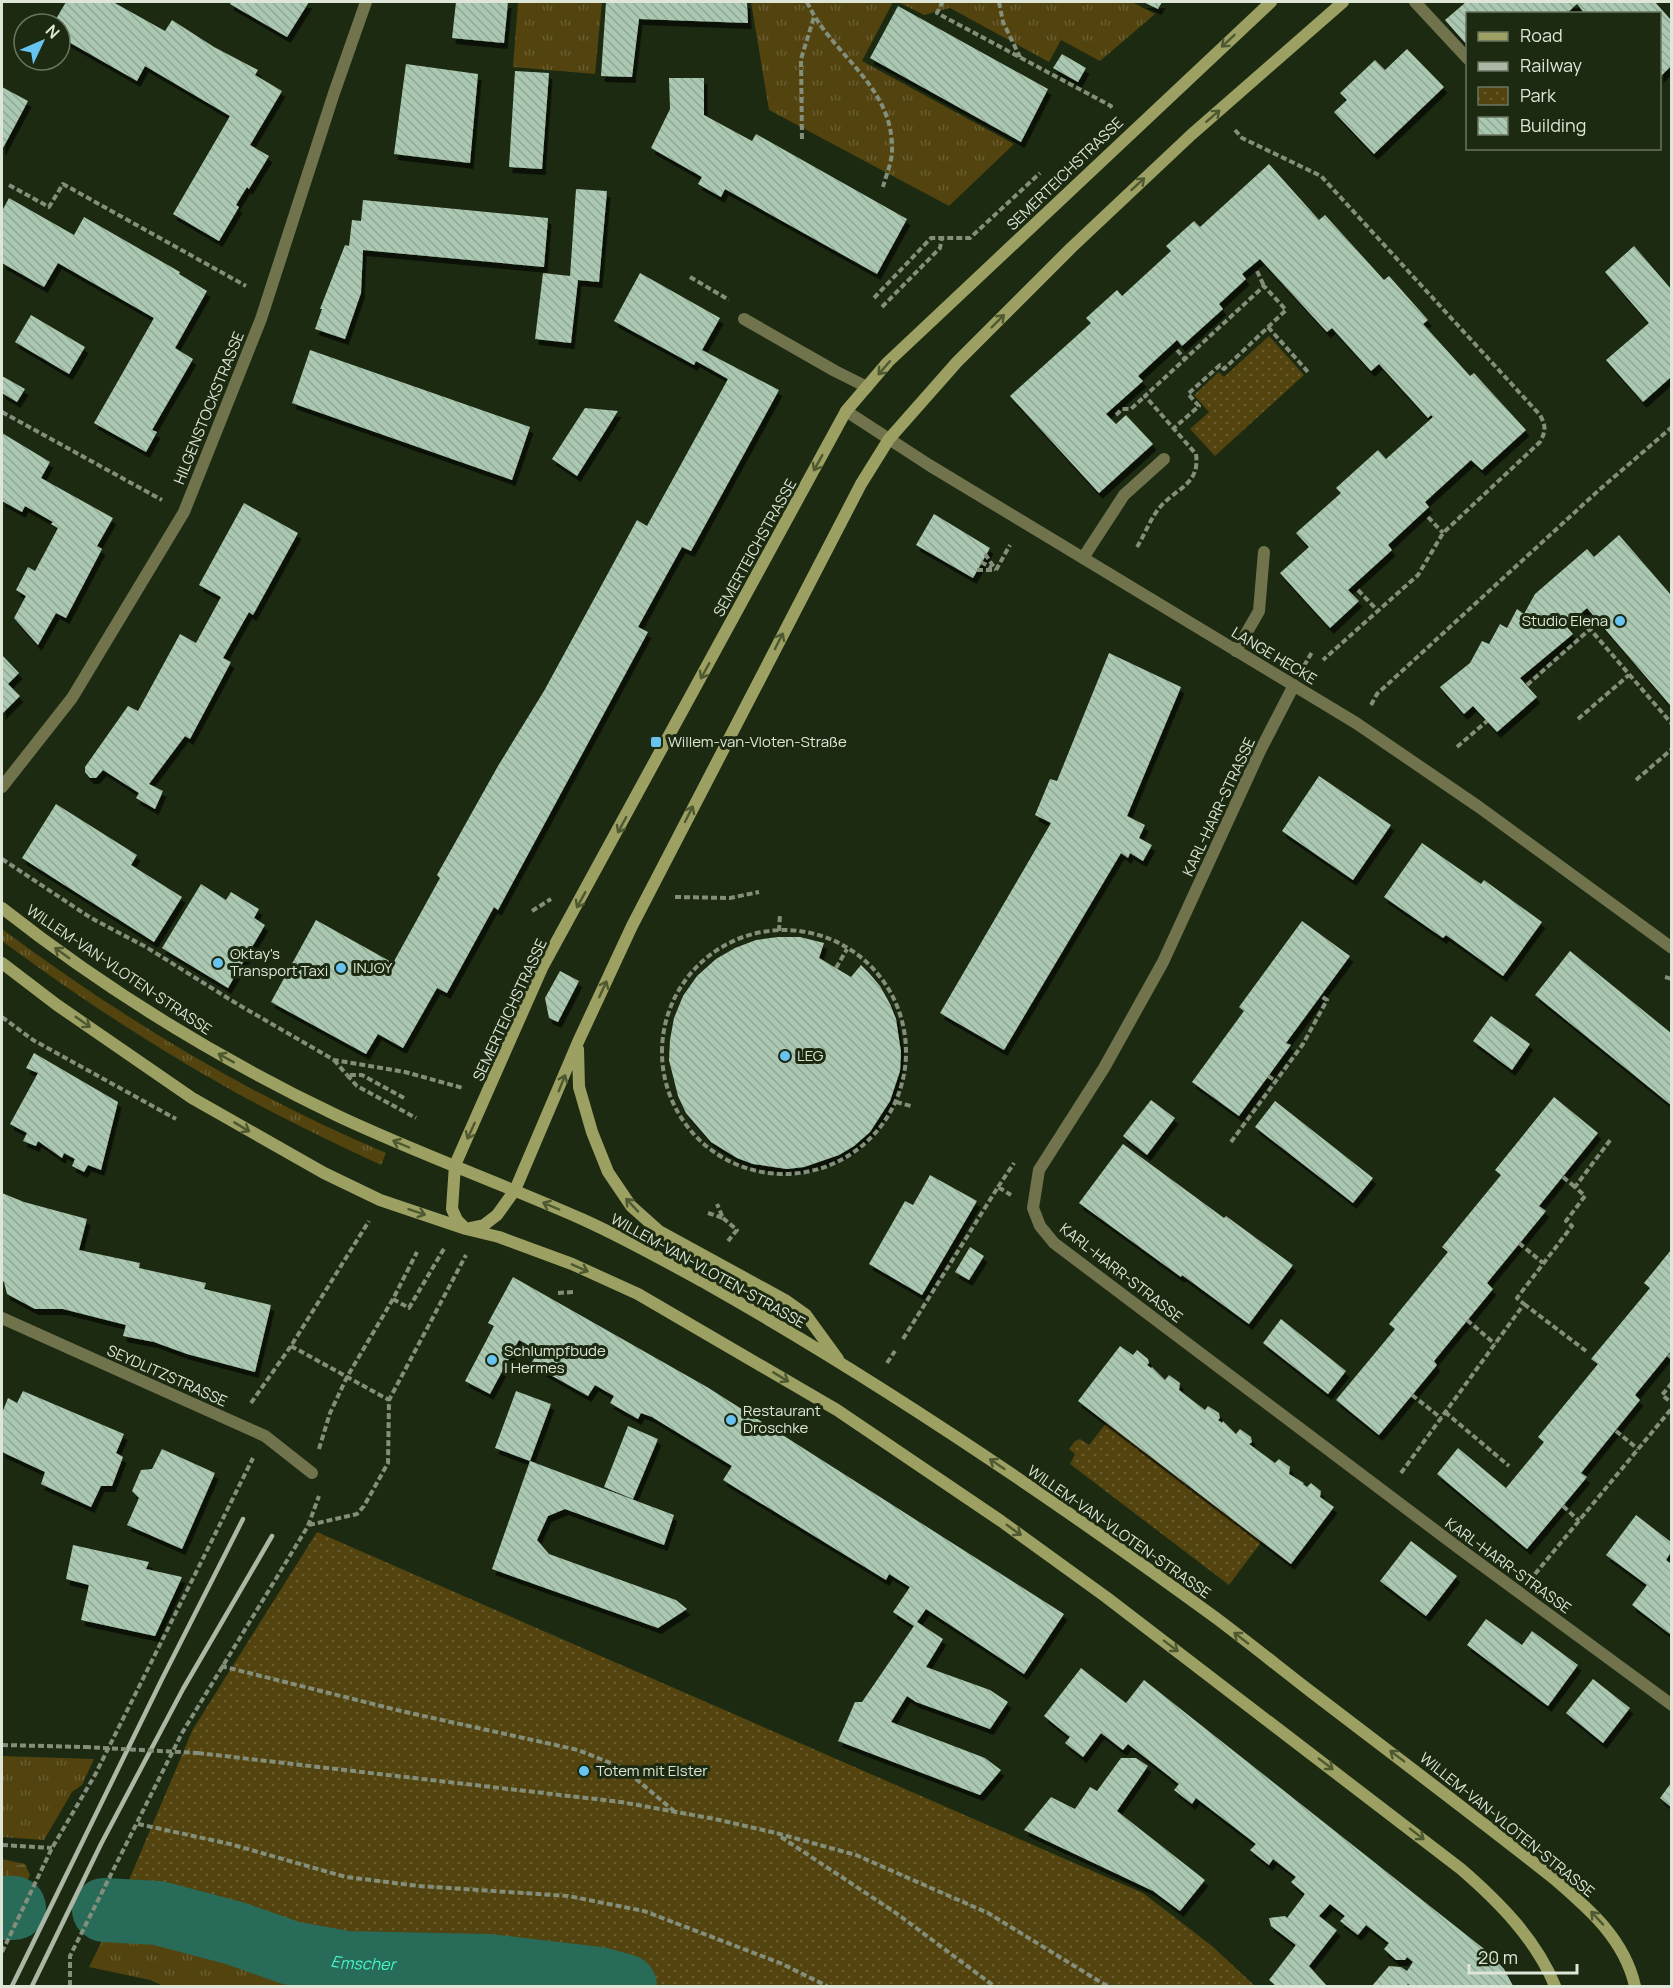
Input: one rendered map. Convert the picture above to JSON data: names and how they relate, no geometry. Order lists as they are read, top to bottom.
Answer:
{
  "streets": {
    "main road": ["SEMERTEICHSTRASSE", "WILLEM-VAN-VLOTEN-STRASSE"],
    "street": [
      "HILGENSTOCKSTRASSE",
      "LANGE HECKE",
      "KARL-HARR-STRASSE",
      "SEYDLITZSTRASSE"
    ]
  },
  "crossings": [
    ["SEMERTEICHSTRASSE", "LANGE HECKE"],
    ["SEMERTEICHSTRASSE", "WILLEM-VAN-VLOTEN-STRASSE"],
    ["LANGE HECKE", "KARL-HARR-STRASSE"]
  ],
  "water": ["Emscher"],
  "places": {
    "other": [
      "Studio Elena",
      "Oktay's Transport Taxi",
      "INJOY",
      "LEG",
      "Schlumpfbude | Hermes",
      "Restaurant Droschke",
      "Totem mit Elster"
    ],
    "transit": ["Willem-van-Vloten-Straße"]
  },
  "legend": [
    "Road",
    "Railway",
    "Park",
    "Building"
  ],
  "scale_bar": "20 m",
  "north": "top right"
}
